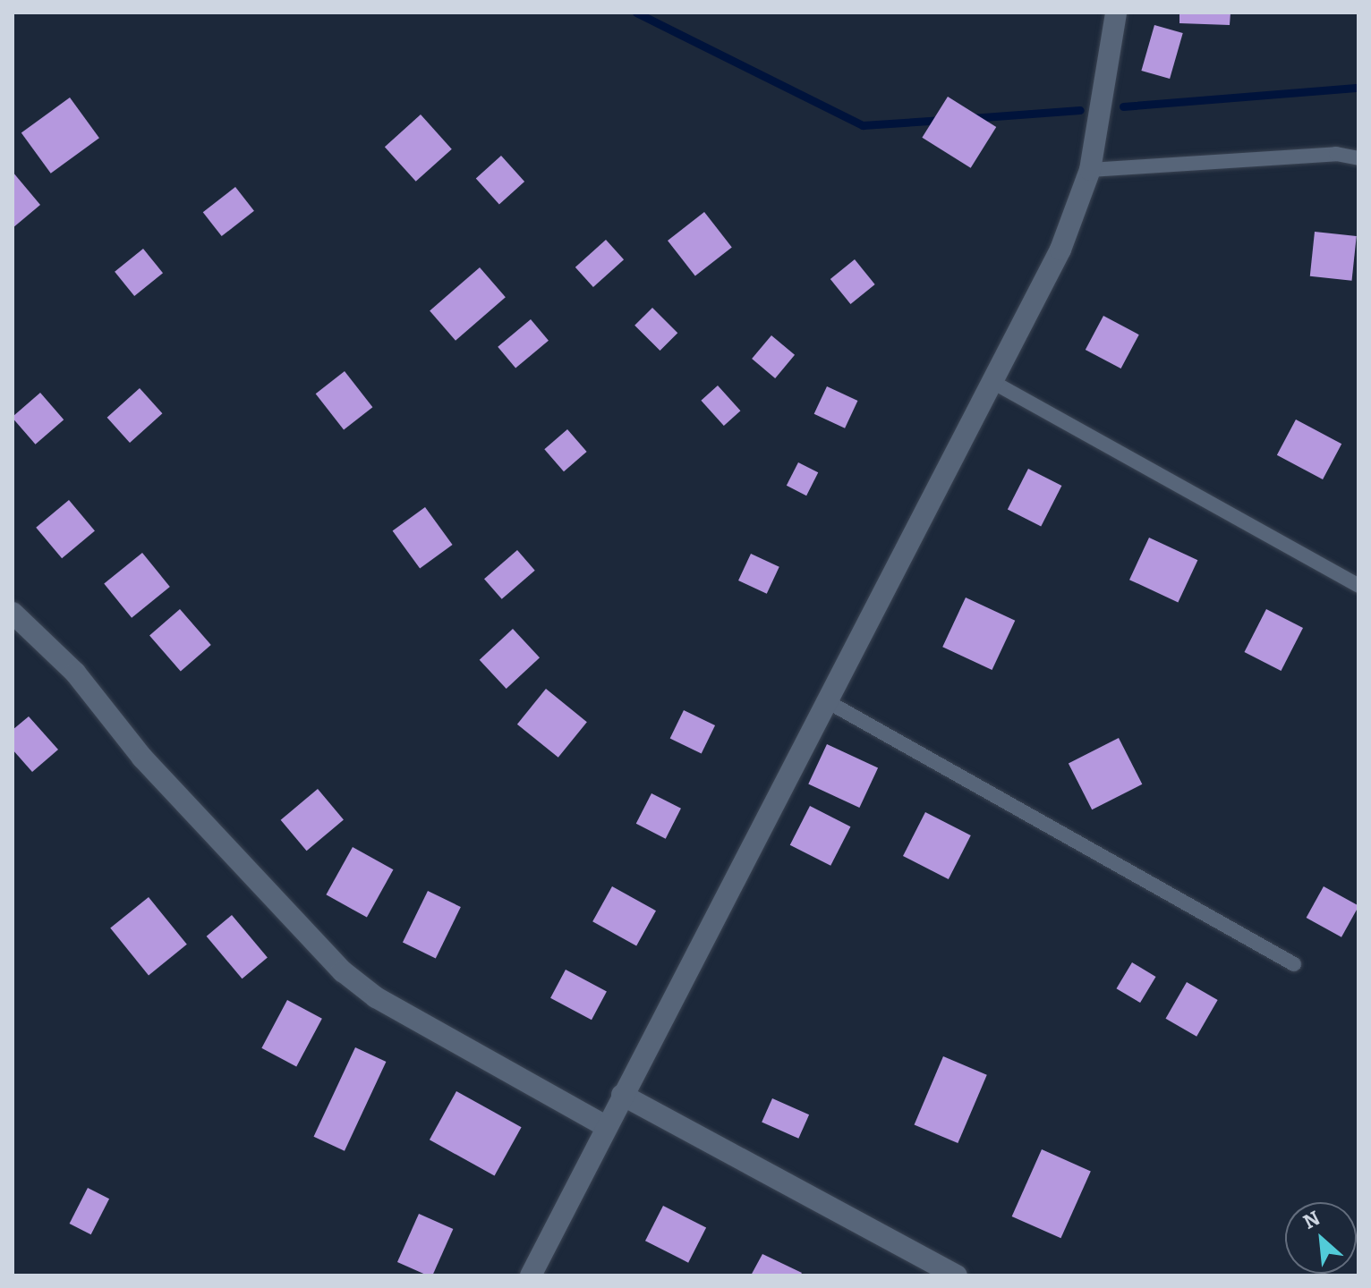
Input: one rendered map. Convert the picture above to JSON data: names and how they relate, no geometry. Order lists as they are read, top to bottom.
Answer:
{
  "north": "top left"
}
